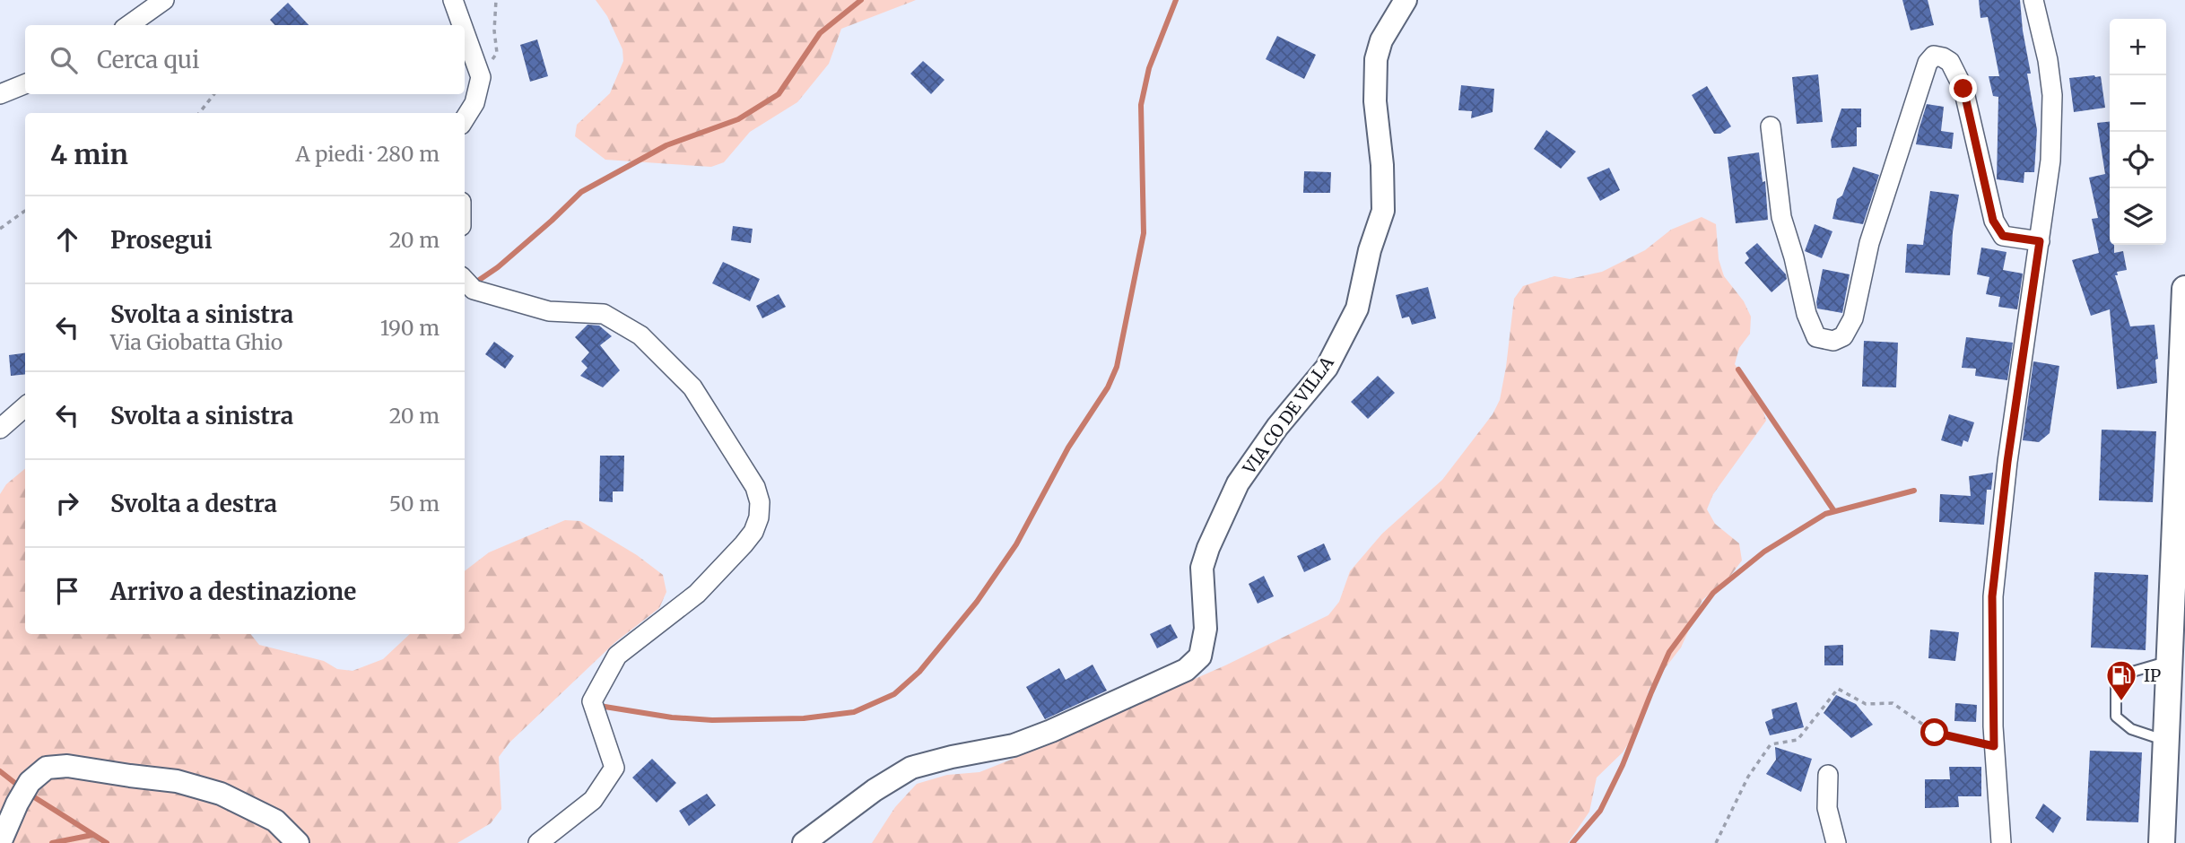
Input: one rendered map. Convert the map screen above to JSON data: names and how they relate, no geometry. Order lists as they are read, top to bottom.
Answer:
{
  "streets": {
    "street": ["VIA CO DE VILLA"]
  },
  "places": {
    "fuel station": ["IP"]
  },
  "page": {
    "map_buttons": ["+", "−"],
    "search": "Cerca qui",
    "heading": ["4 min", "A piedi · 280 m"],
    "list": [
      ["Prosegui", "20 m"],
      ["Svolta a sinistra", "Via Giobatta Ghio", "190 m"],
      ["Svolta a sinistra", "20 m"],
      ["Svolta a destra", "50 m"],
      "Arrivo a destinazione"
    ]
  }
}
